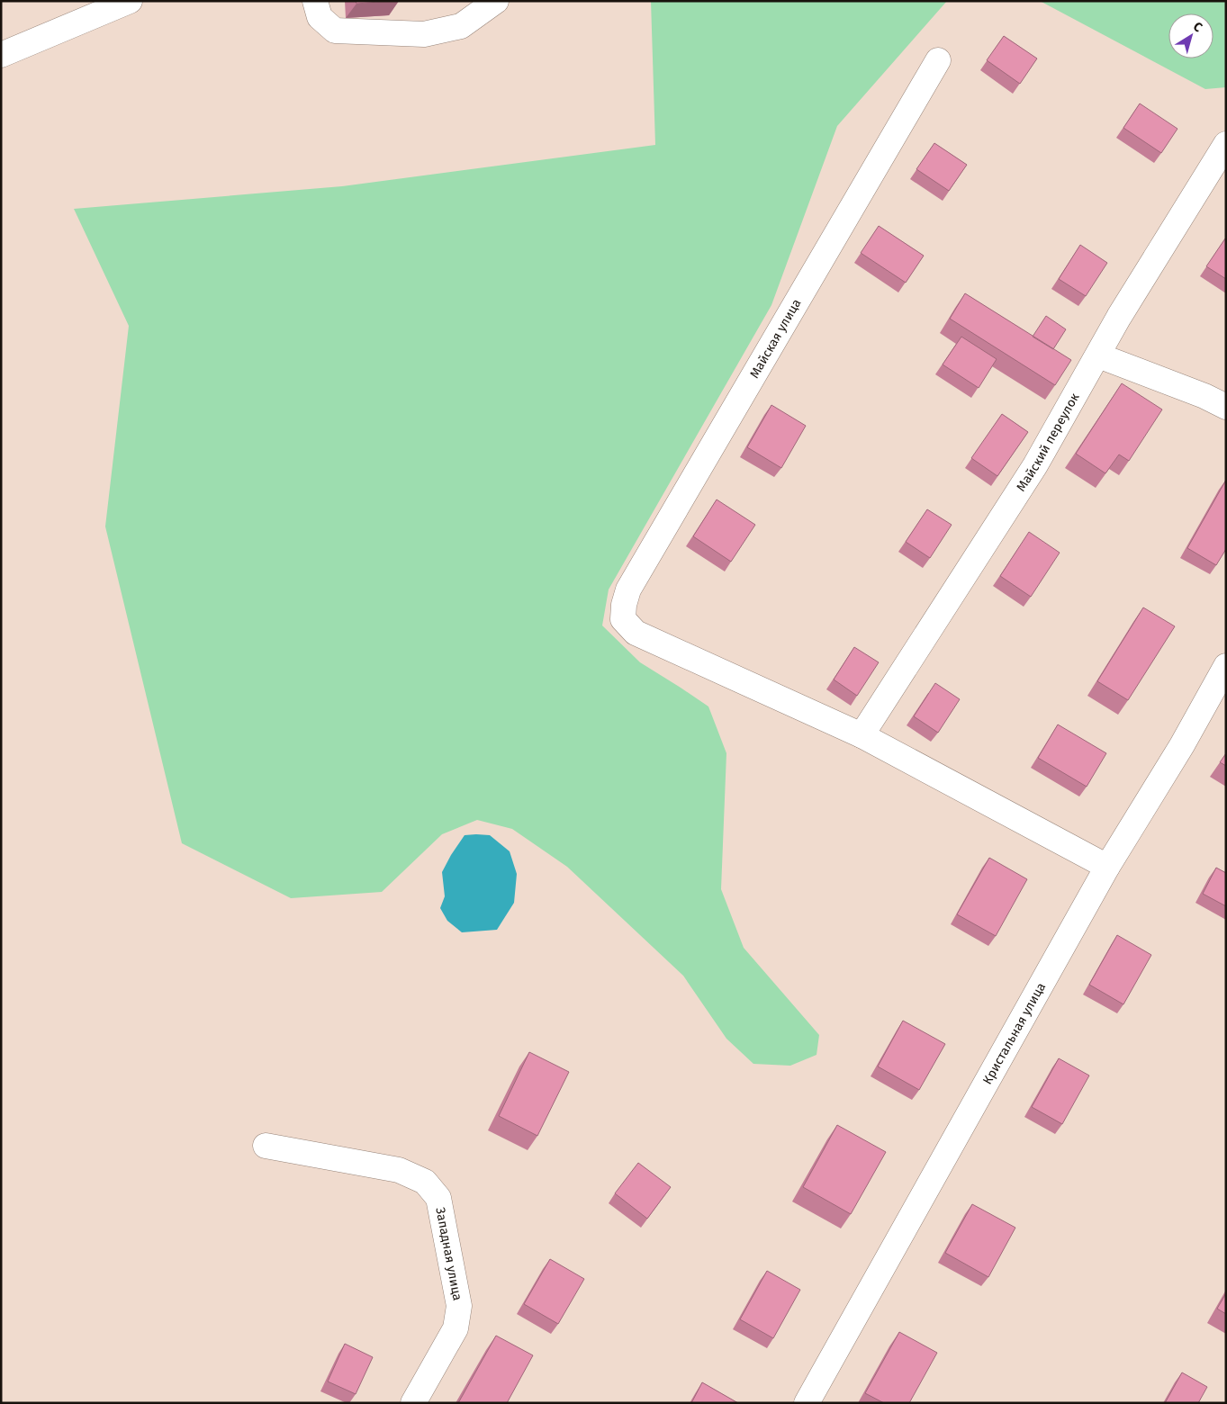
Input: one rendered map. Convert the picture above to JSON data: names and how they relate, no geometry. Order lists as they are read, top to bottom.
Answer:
{
  "streets": {
    "street": [
      "Майская улица",
      "Майский переулок",
      "Кристальная улица",
      "Западная улица"
    ]
  },
  "crossings": [
    ["Майская улица", "Майский переулок"]
  ],
  "north": "top right"
}
